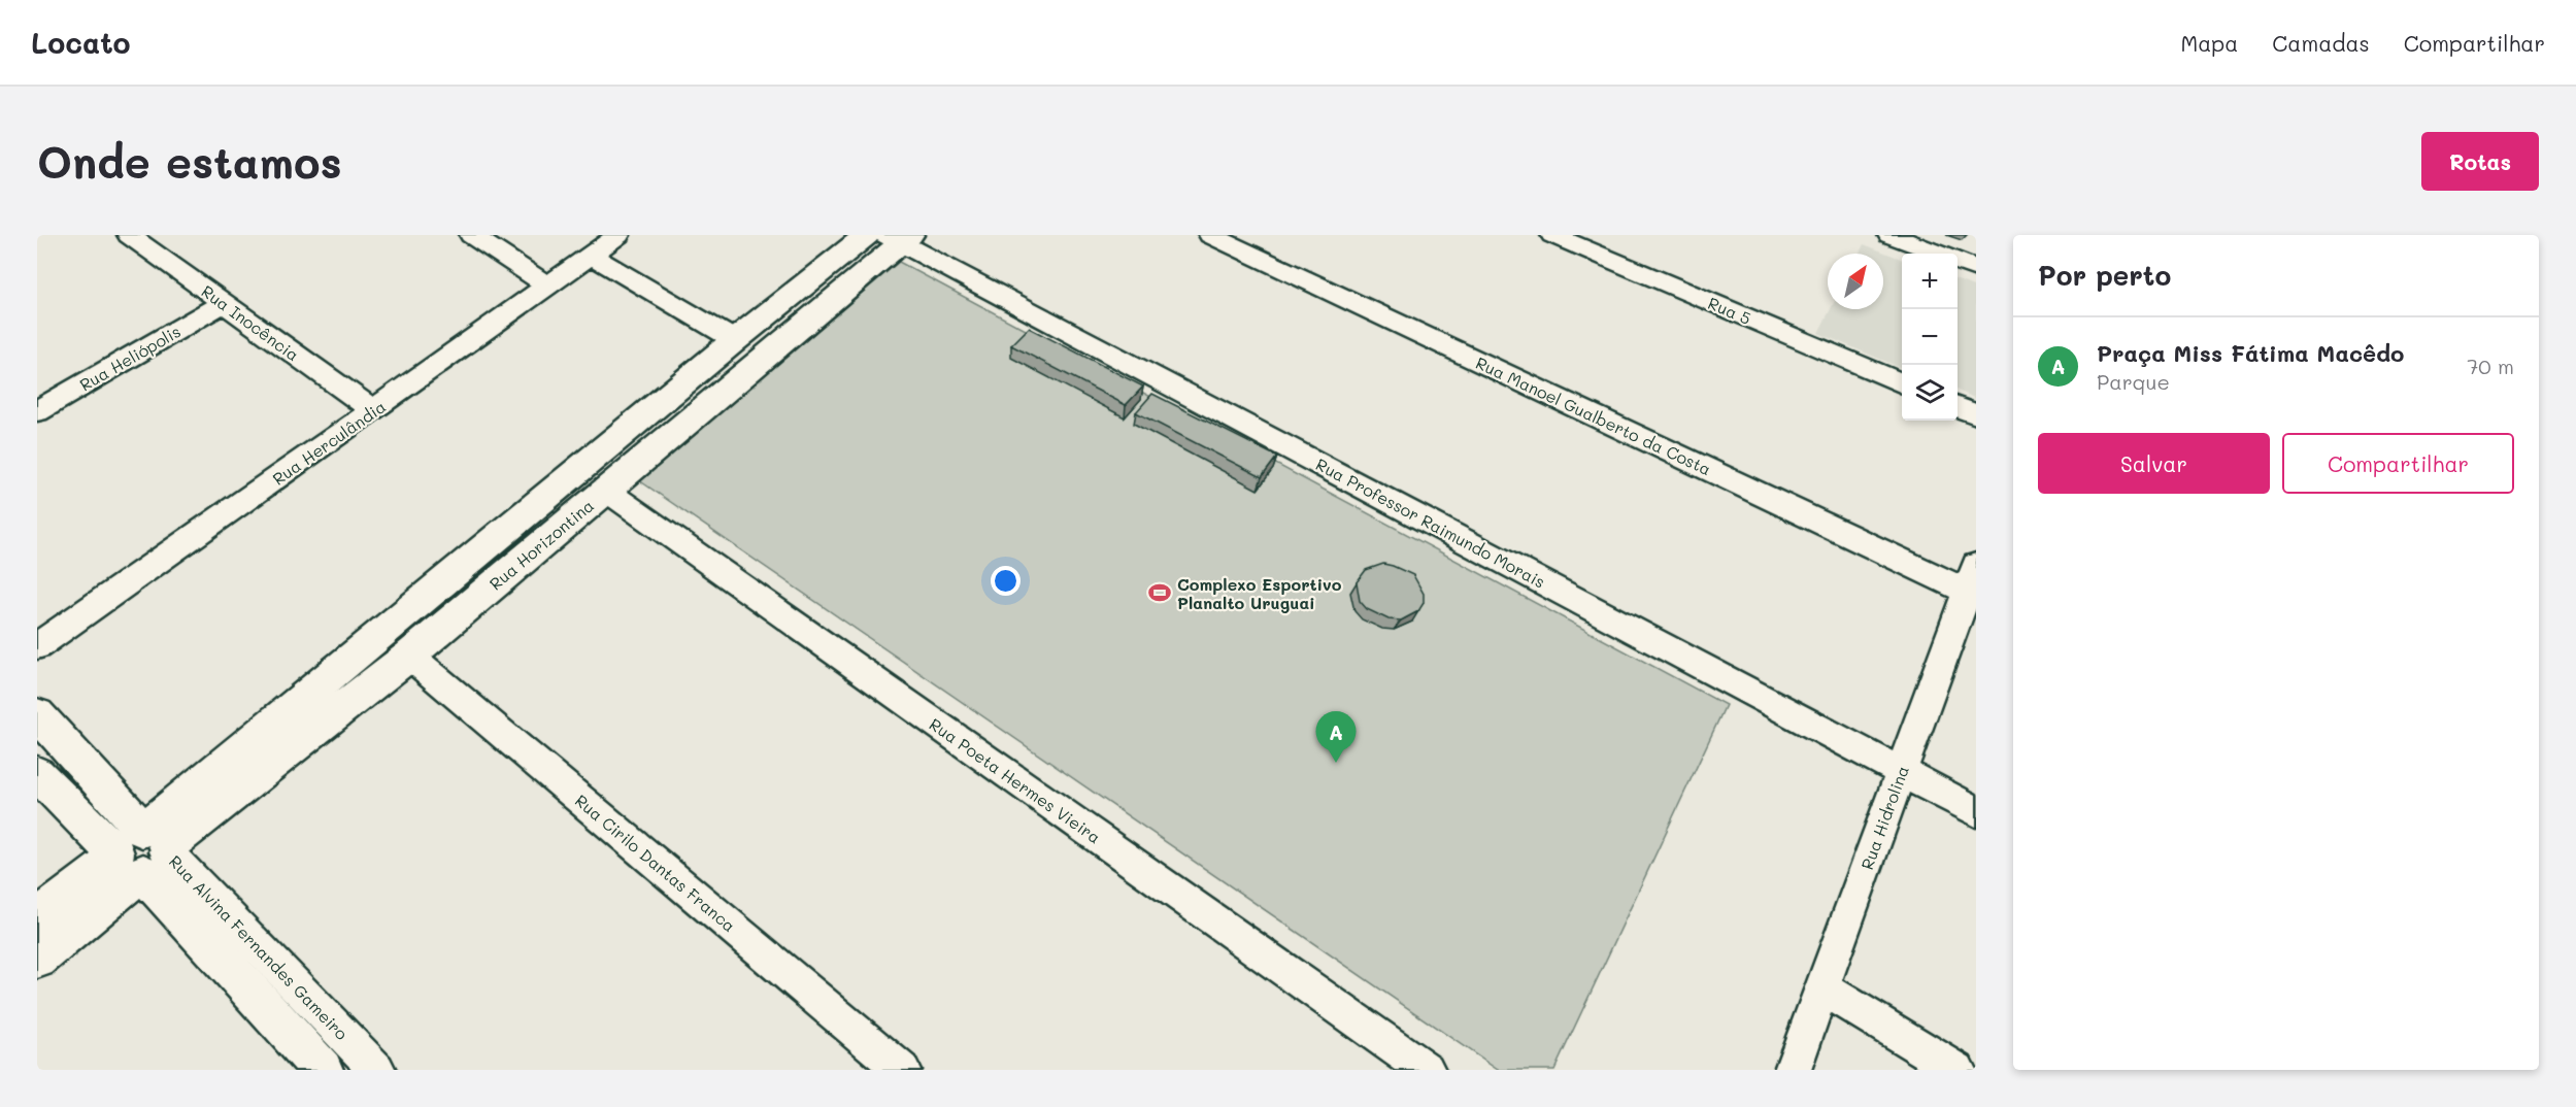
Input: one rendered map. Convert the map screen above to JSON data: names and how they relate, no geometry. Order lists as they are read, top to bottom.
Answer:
{
  "streets": {
    "street": [
      "Rua 5",
      "Rua Inocência",
      "Rua Heliópolis",
      "Rua Manoel Gualberto da Costa",
      "Rua Herculândia",
      "Rua Professor Raimundo Morais",
      "Rua Horizontina",
      "Rua Poeta Hermes Vieira",
      "Rua Hidrolina",
      "Rua Cirilo Dantas Franca",
      "Rua Alvina Fernandes Gameiro"
    ]
  },
  "crossings": [
    ["Rua Inocência", "Rua Heliópolis"],
    ["Rua Inocência", "Rua Herculândia"],
    ["Rua Manoel Gualberto da Costa", "Rua Hidrolina"],
    ["Rua Professor Raimundo Morais", "Rua Horizontina"],
    ["Rua Professor Raimundo Morais", "Rua Hidrolina"],
    ["Rua Horizontina", "Rua Poeta Hermes Vieira"],
    ["Rua Horizontina", "Rua Cirilo Dantas Franca"],
    ["Rua Horizontina", "Rua Alvina Fernandes Gameiro"]
  ],
  "places": {
    "sports": ["Complexo Esportivo Planalto Uruguai"]
  },
  "north": "top right",
  "page": {
    "header": "Locato",
    "nav": ["Mapa", "Camadas", "Compartilhar"],
    "buttons": [
      "Rotas",
      ["Salvar", "Compartilhar"]
    ],
    "title": "Onde estamos",
    "heading": "Por perto",
    "map_buttons": ["+", "−"],
    "list": [
      {
        "mark": "A",
        "name": "Praça Miss Fátima Macêdo",
        "note": "Parque",
        "value": "70 m"
      }
    ],
    "pins": "A"
  }
}
